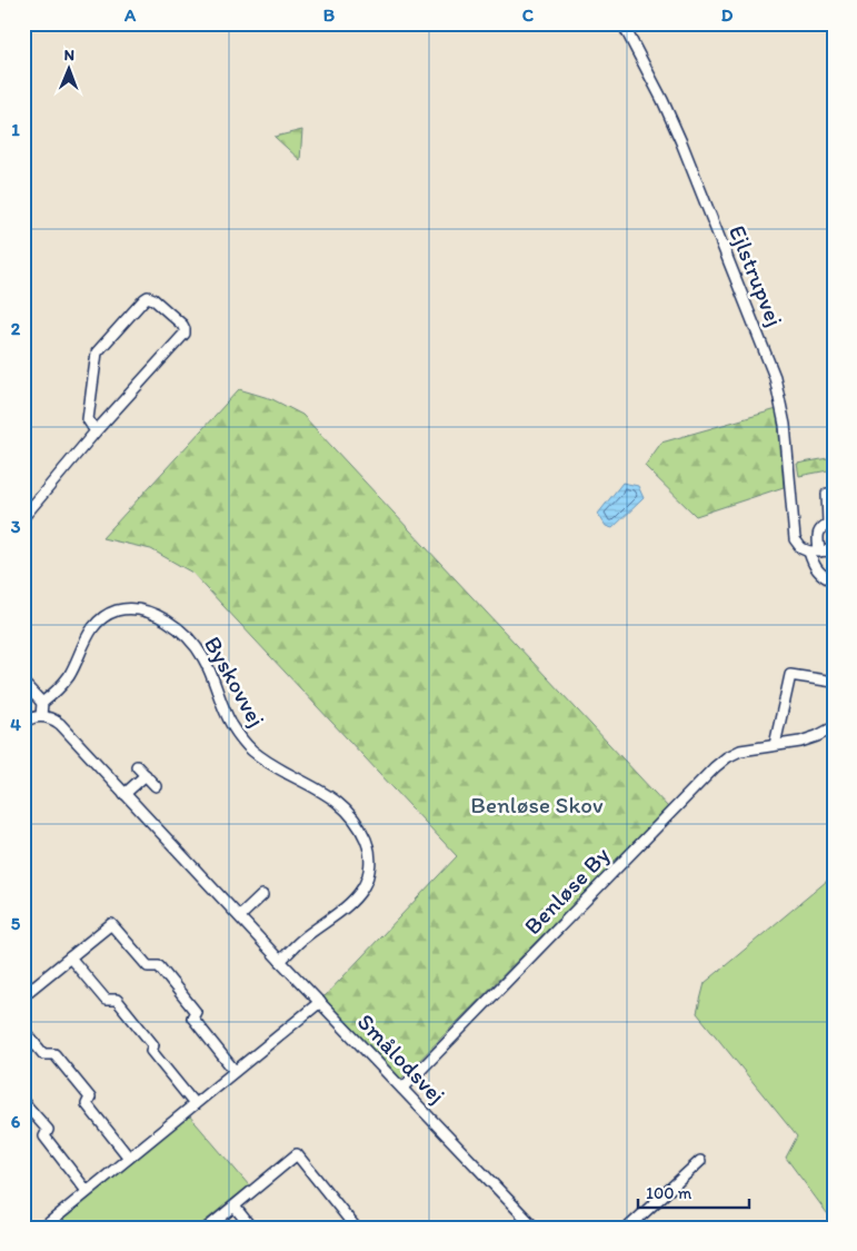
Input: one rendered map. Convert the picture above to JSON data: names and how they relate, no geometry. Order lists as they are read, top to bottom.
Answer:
{
  "streets": {
    "street": [
      "Ejlstrupvej",
      "Byskovvej",
      "Benløse By",
      "Smålodsvej"
    ]
  },
  "crossings": [
    ["Byskovvej", "Smålodsvej"],
    ["Benløse By", "Smålodsvej"]
  ],
  "parks": ["Benløse Skov"],
  "scale_bar": "100 m",
  "north": "top",
  "grid": {
    "columns": [
      "A",
      "B",
      "C",
      "D"
    ],
    "rows": [
      "1",
      "2",
      "3",
      "4",
      "5",
      "6"
    ]
  }
}
